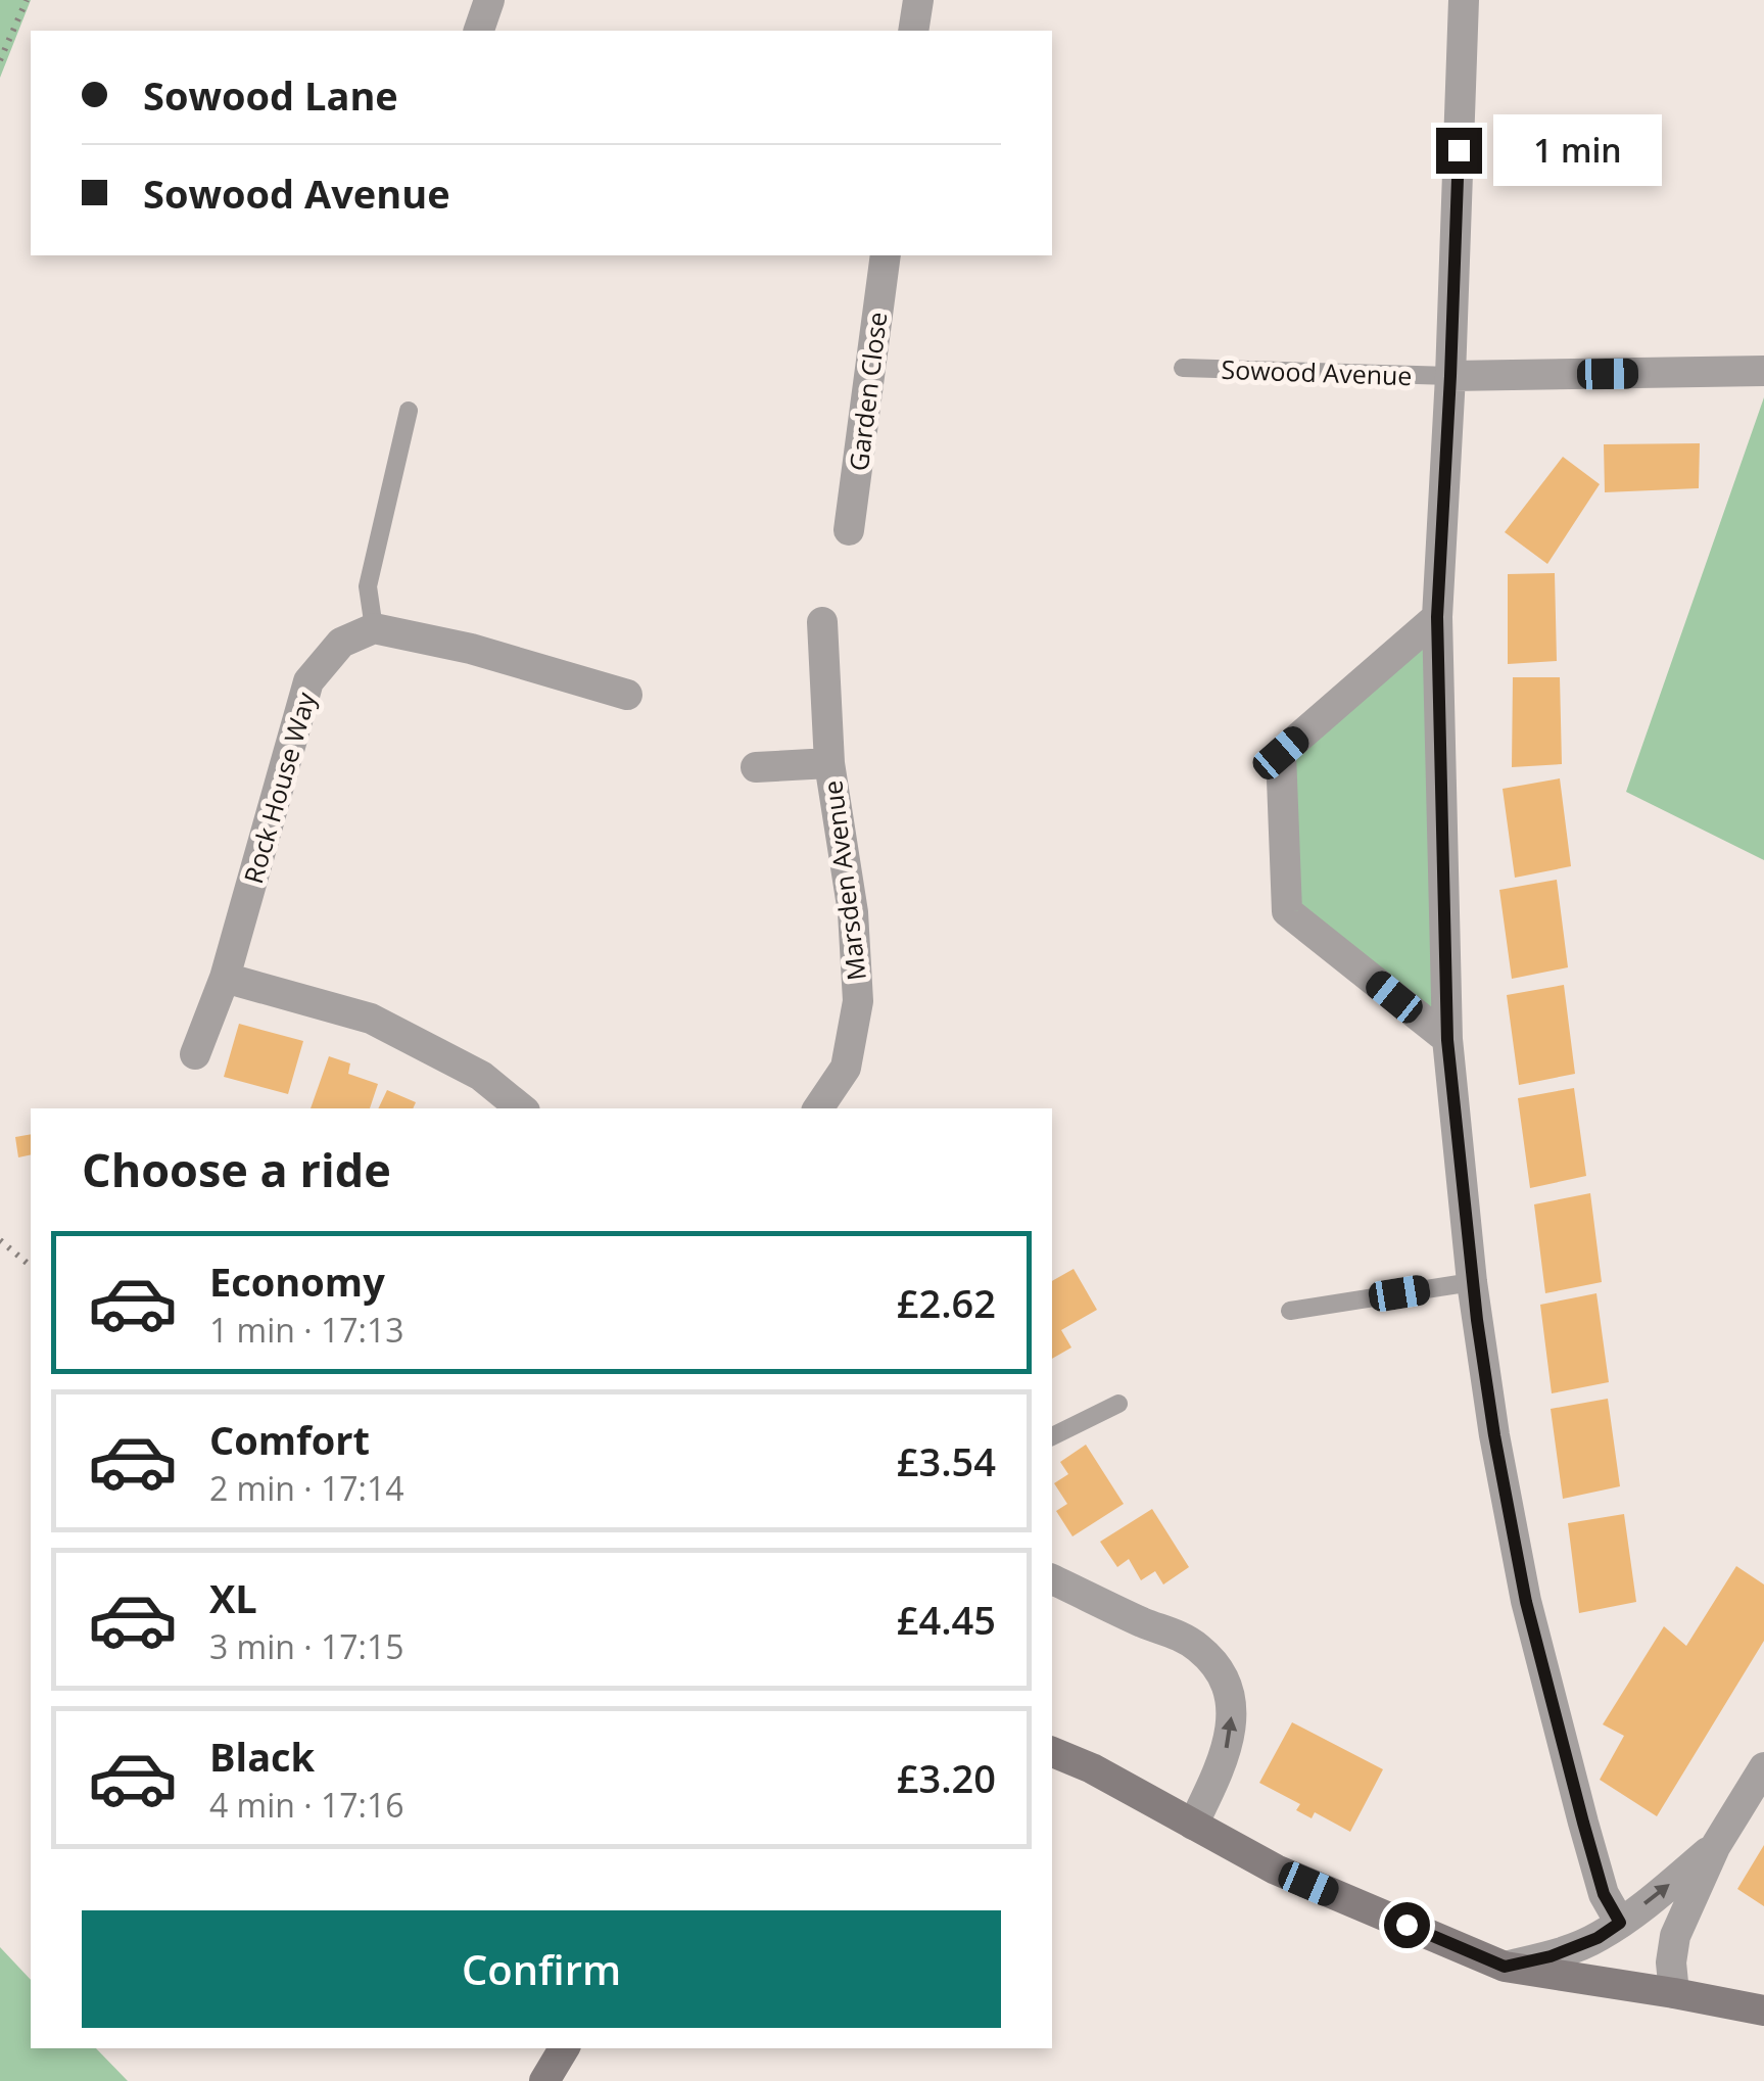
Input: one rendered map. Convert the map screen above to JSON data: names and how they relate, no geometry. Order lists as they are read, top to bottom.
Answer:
{
  "streets": {
    "street": [
      "Sowood Avenue",
      "Garden Close",
      "Rock House Way",
      "Marsden Avenue"
    ]
  },
  "page": {
    "banner": ["Sowood Lane", "Sowood Avenue"],
    "bubble": "1 min",
    "heading": "Choose a ride",
    "list": [
      {
        "name": "Economy",
        "note": "1 min · 17:13",
        "value": "£2.62"
      },
      {
        "name": "Comfort",
        "note": "2 min · 17:14",
        "value": "£3.54"
      },
      {
        "name": "XL",
        "note": "3 min · 17:15",
        "value": "£4.45"
      },
      {
        "name": "Black",
        "note": "4 min · 17:16",
        "value": "£3.20"
      }
    ],
    "buttons": "Confirm"
  }
}
